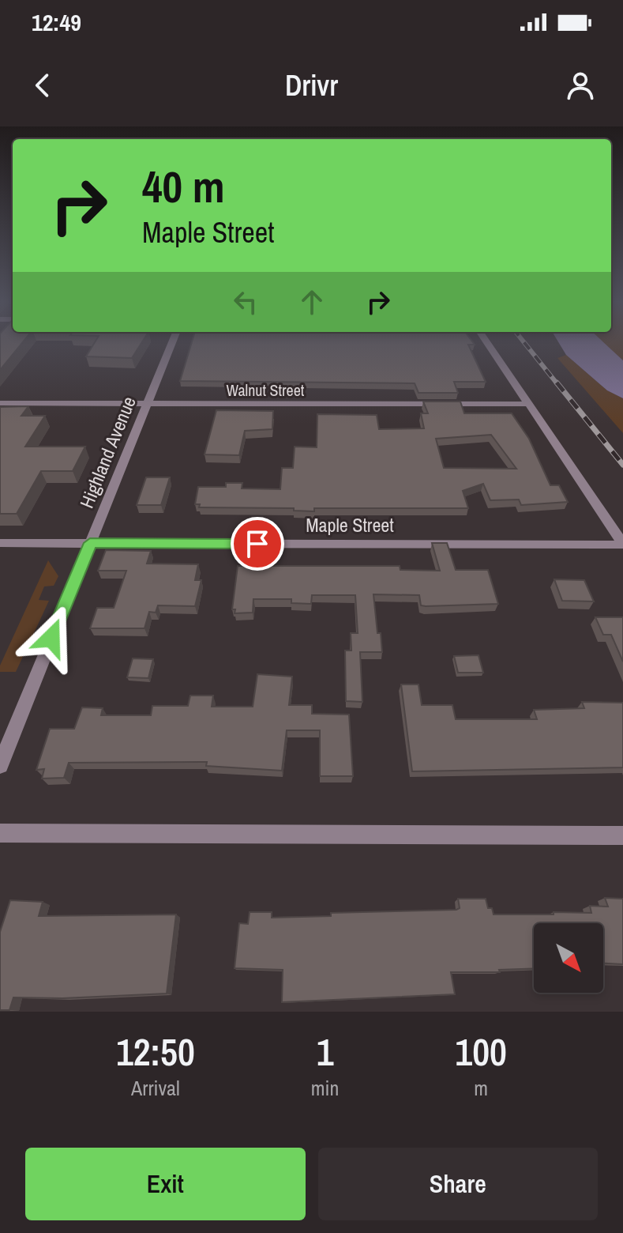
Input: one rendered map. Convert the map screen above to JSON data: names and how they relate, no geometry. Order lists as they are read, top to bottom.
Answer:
{
  "streets": {
    "street": ["Walnut Street", "Highland Avenue", "Maple Street"]
  },
  "crossings": [
    ["Walnut Street", "Highland Avenue"],
    ["Highland Avenue", "Maple Street"]
  ],
  "north": "bottom right",
  "page": {
    "status": "12:49",
    "header": "Drivr",
    "turn": ["40 m", "Maple Street"],
    "eta": [
      "12:50",
      "Arrival",
      "1",
      "min",
      "100",
      "m"
    ],
    "buttons": ["Exit", "Share"]
  }
}
